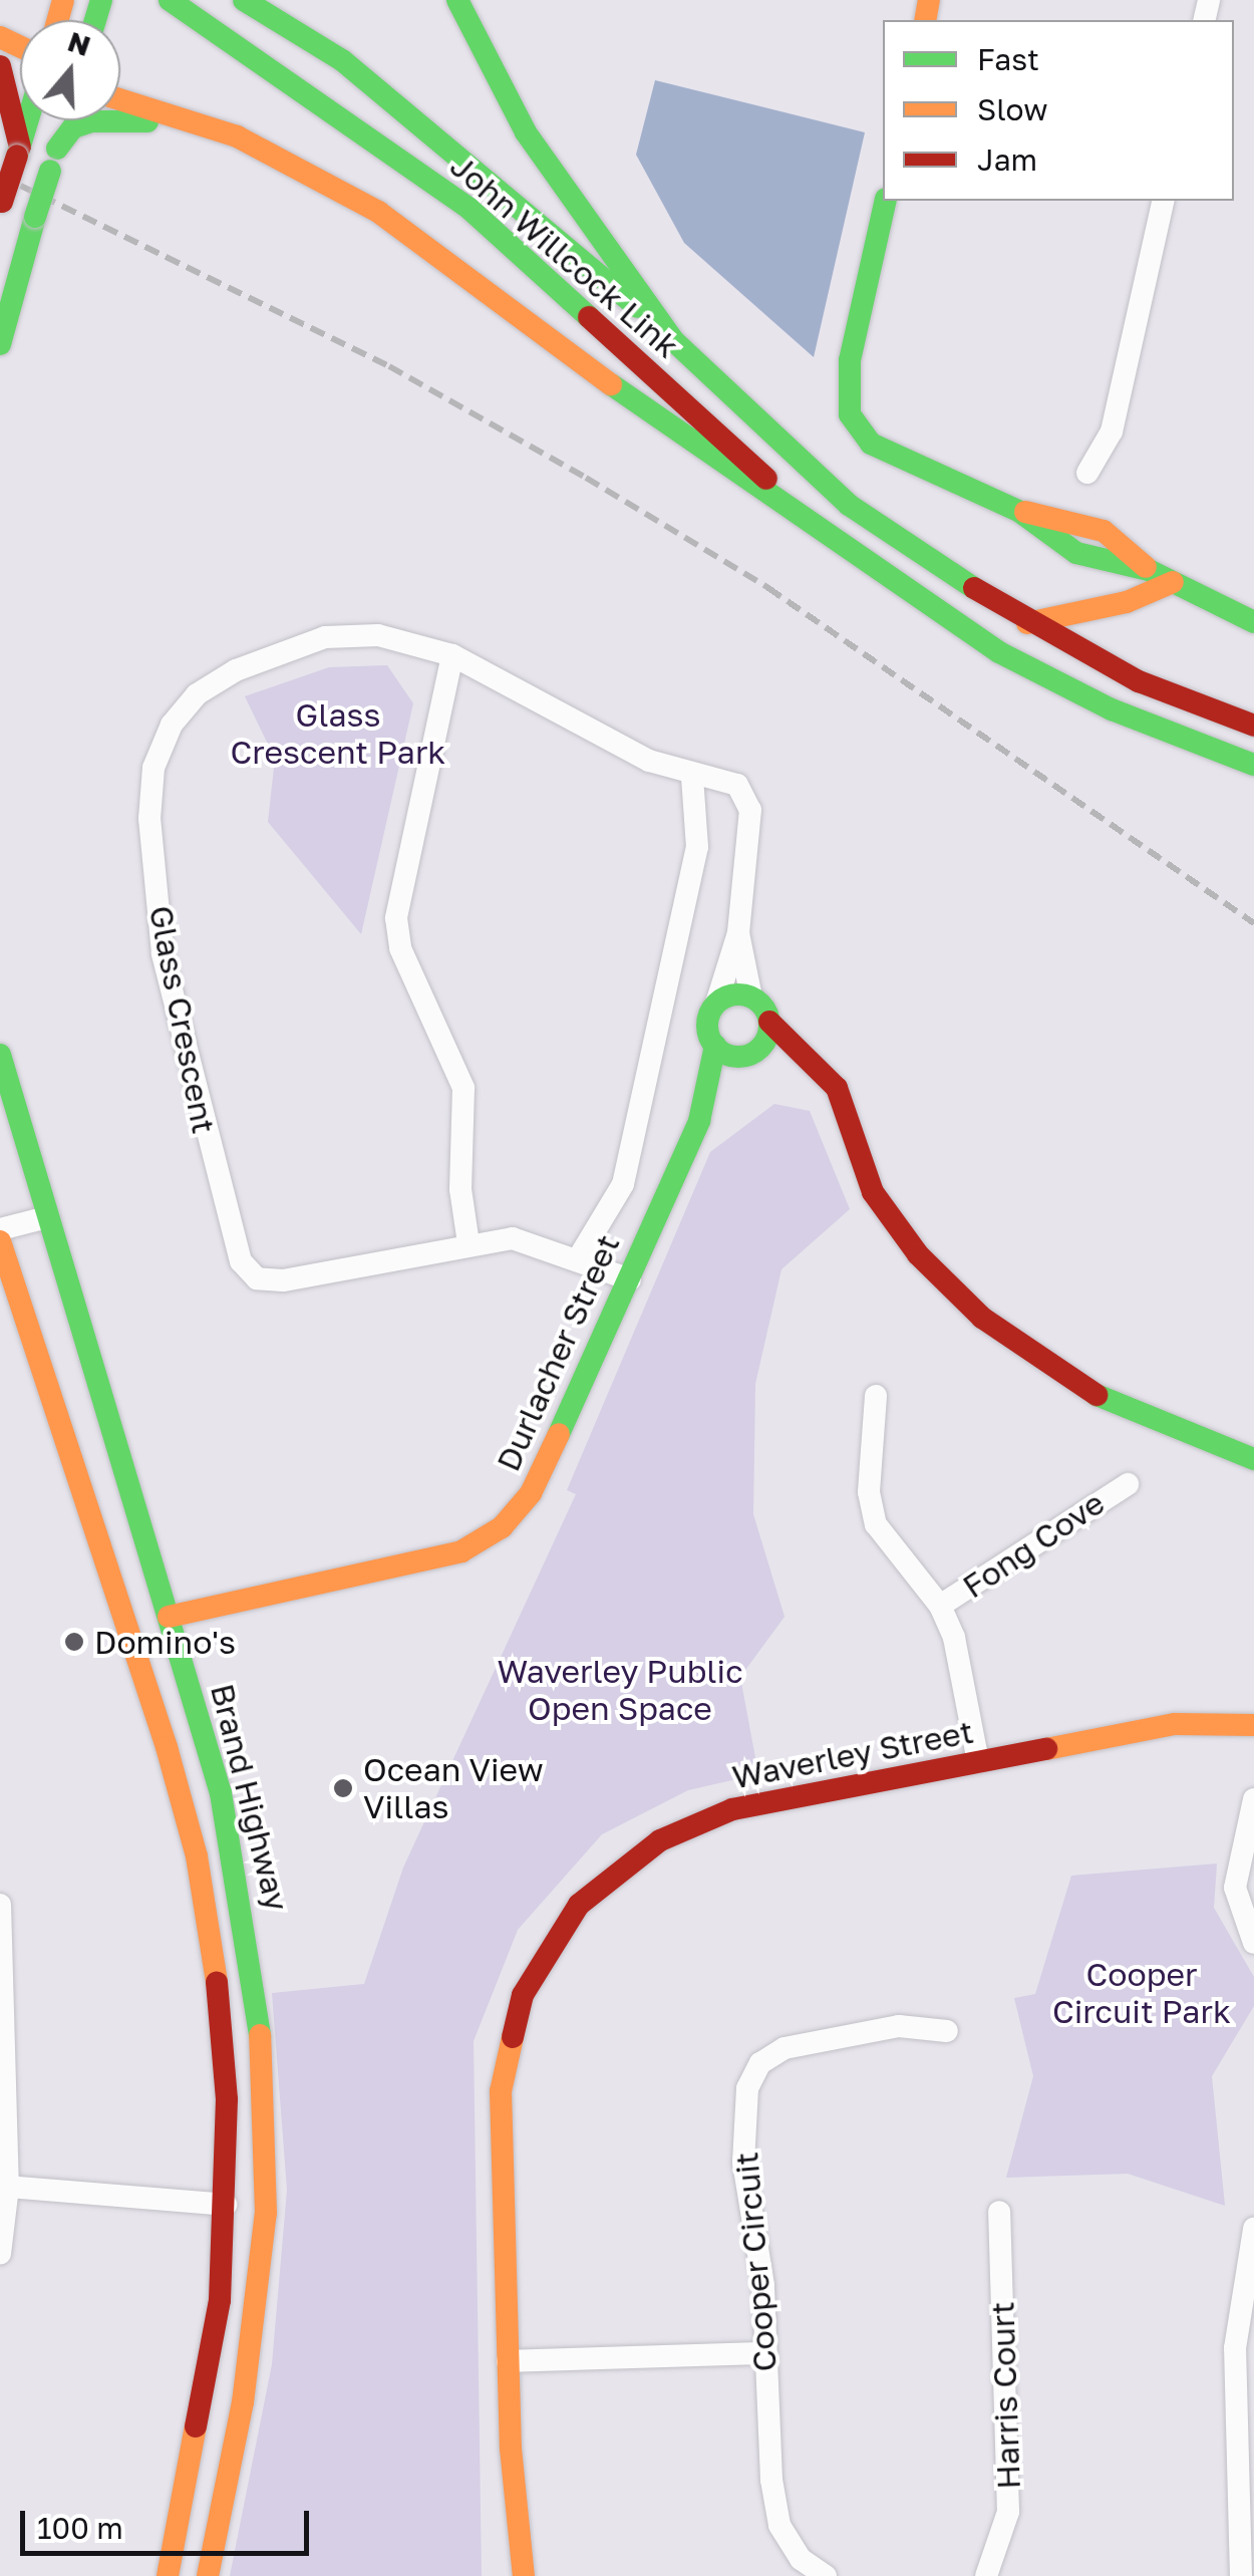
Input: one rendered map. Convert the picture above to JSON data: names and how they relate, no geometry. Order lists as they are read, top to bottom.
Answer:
{
  "streets": {
    "main road": [
      "John Willcock Link",
      "Durlacher Street",
      "Waverley Street",
      "Brand Highway"
    ],
    "street": [
      "Glass Crescent",
      "Fong Cove",
      "Cooper Circuit",
      "Harris Court"
    ]
  },
  "crossings": [
    ["Glass Crescent", "Durlacher Street"],
    ["Durlacher Street", "Brand Highway"]
  ],
  "parks": ["Glass Crescent Park", "Waverley Public Open Space", "Cooper Circuit Park"],
  "places": ["Domino's", "Ocean View Villas"],
  "legend": ["Fast", "Slow", "Jam"],
  "scale_bar": "100 m",
  "north": "top"
}
